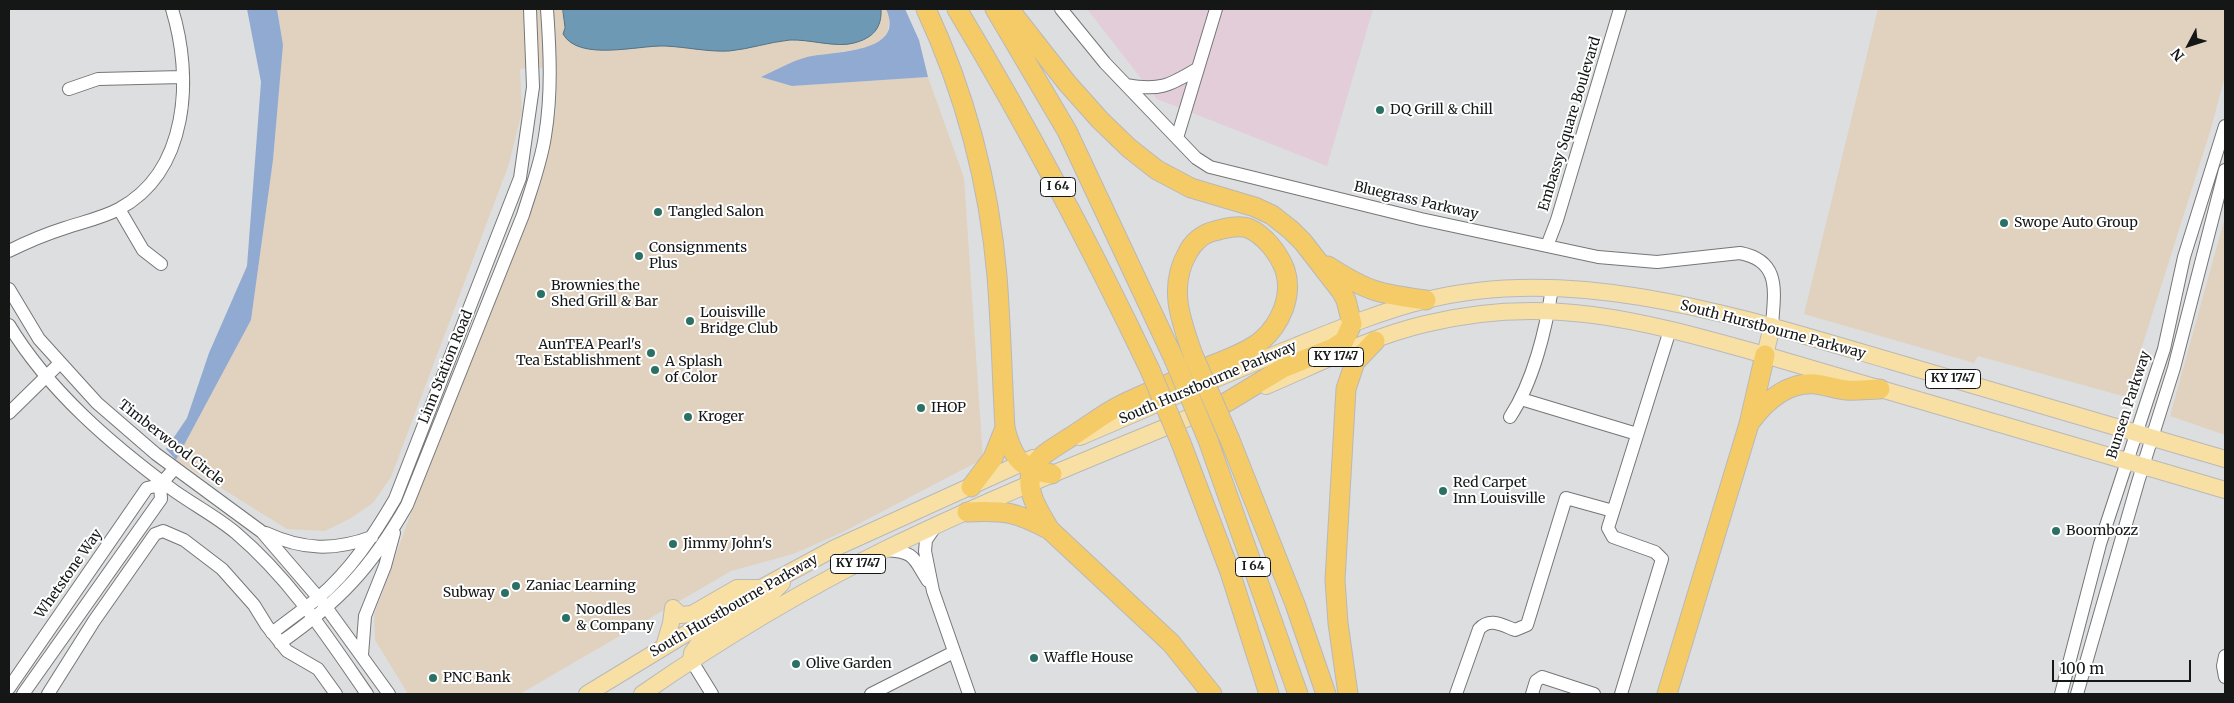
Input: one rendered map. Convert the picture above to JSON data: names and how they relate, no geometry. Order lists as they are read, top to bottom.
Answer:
{
  "streets": {
    "highway": ["I 64"],
    "main road": ["South Hurstbourne Parkway", "KY 1747"],
    "street": [
      "Embassy Square Boulevard",
      "Bluegrass Parkway",
      "Linn Station Road",
      "Bunsen Parkway",
      "Timberwood Circle",
      "Whetstone Way"
    ]
  },
  "crossings": [
    ["Embassy Square Boulevard", "Bluegrass Parkway"],
    ["Bluegrass Parkway", "South Hurstbourne Parkway"],
    ["South Hurstbourne Parkway", "Bunsen Parkway"],
    ["Linn Station Road", "Timberwood Circle"],
    ["Timberwood Circle", "Whetstone Way"]
  ],
  "places": [
    "DQ Grill & Chill",
    "Tangled Salon",
    "Swope Auto Group",
    "Consignments Plus",
    "Brownies the Shed Grill & Bar",
    "Louisville Bridge Club",
    "AunTEA Pearl's Tea Establishment",
    "A Splash of Color",
    "IHOP",
    "Kroger",
    "Red Carpet Inn Louisville",
    "Boombozz",
    "Jimmy John's",
    "Zaniac Learning",
    "Subway",
    "Noodles & Company",
    "Waffle House",
    "Olive Garden",
    "PNC Bank"
  ],
  "scale_bar": "100 m",
  "north": "bottom left"
}
